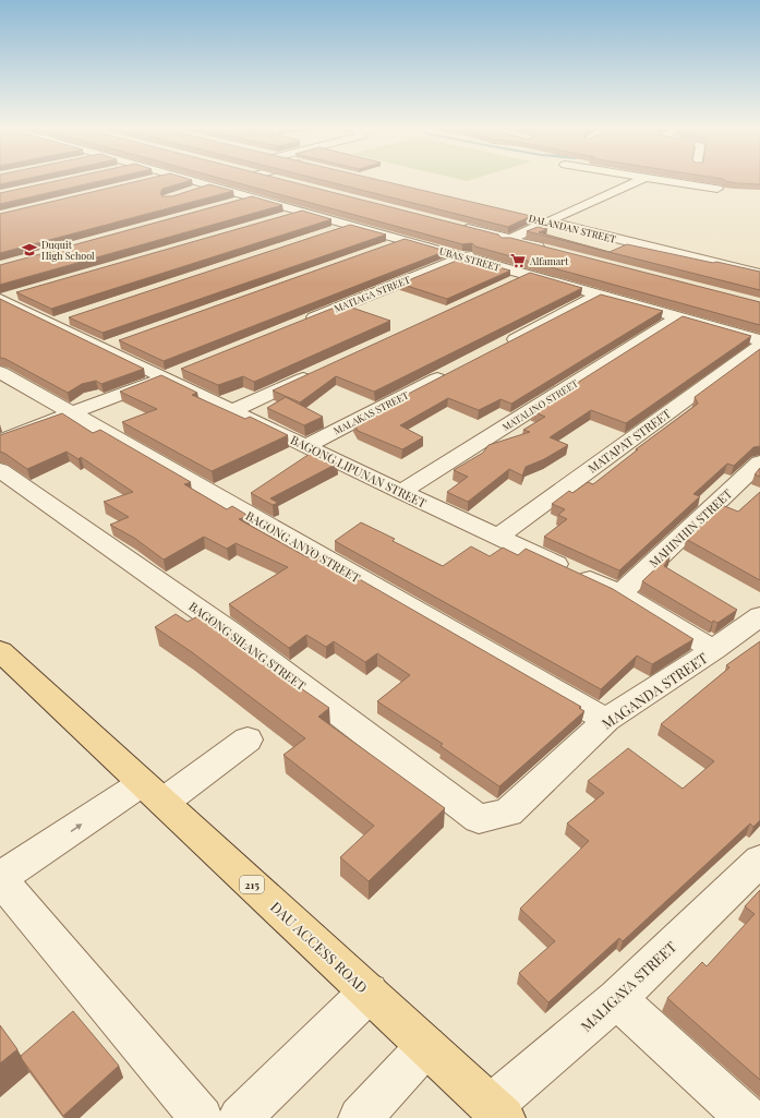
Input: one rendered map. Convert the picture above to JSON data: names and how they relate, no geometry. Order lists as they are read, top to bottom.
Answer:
{
  "streets": {
    "main road": ["215", "DAU ACCESS ROAD"],
    "street": [
      "DALANDAN STREET",
      "UBAS STREET",
      "MATIAGA STREET",
      "MATALINO STREET",
      "MALAKAS STREET",
      "MATAPAT STREET",
      "BAGONG LIPUNAN STREET",
      "MAHINHIN STREET",
      "BAGONG ANYO STREET",
      "BAGONG SILANG STREET",
      "MAGANDA STREET",
      "MALIGAYA STREET"
    ]
  },
  "crossings": [
    ["DALANDAN STREET", "MATIAGA STREET"],
    ["UBAS STREET", "MATIAGA STREET"],
    ["UBAS STREET", "MATALINO STREET"],
    ["MATALINO STREET", "BAGONG LIPUNAN STREET"],
    ["MALAKAS STREET", "BAGONG LIPUNAN STREET"],
    ["MATAPAT STREET", "BAGONG LIPUNAN STREET"],
    ["BAGONG LIPUNAN STREET", "MAHINHIN STREET"],
    ["BAGONG LIPUNAN STREET", "MAGANDA STREET"],
    ["BAGONG ANYO STREET", "MAGANDA STREET"],
    ["BAGONG SILANG STREET", "MAGANDA STREET"],
    ["DAU ACCESS ROAD", "MALIGAYA STREET"]
  ],
  "places": {
    "school or university": ["Duquit High School"],
    "supermarket": ["Alfamart"]
  }
}
